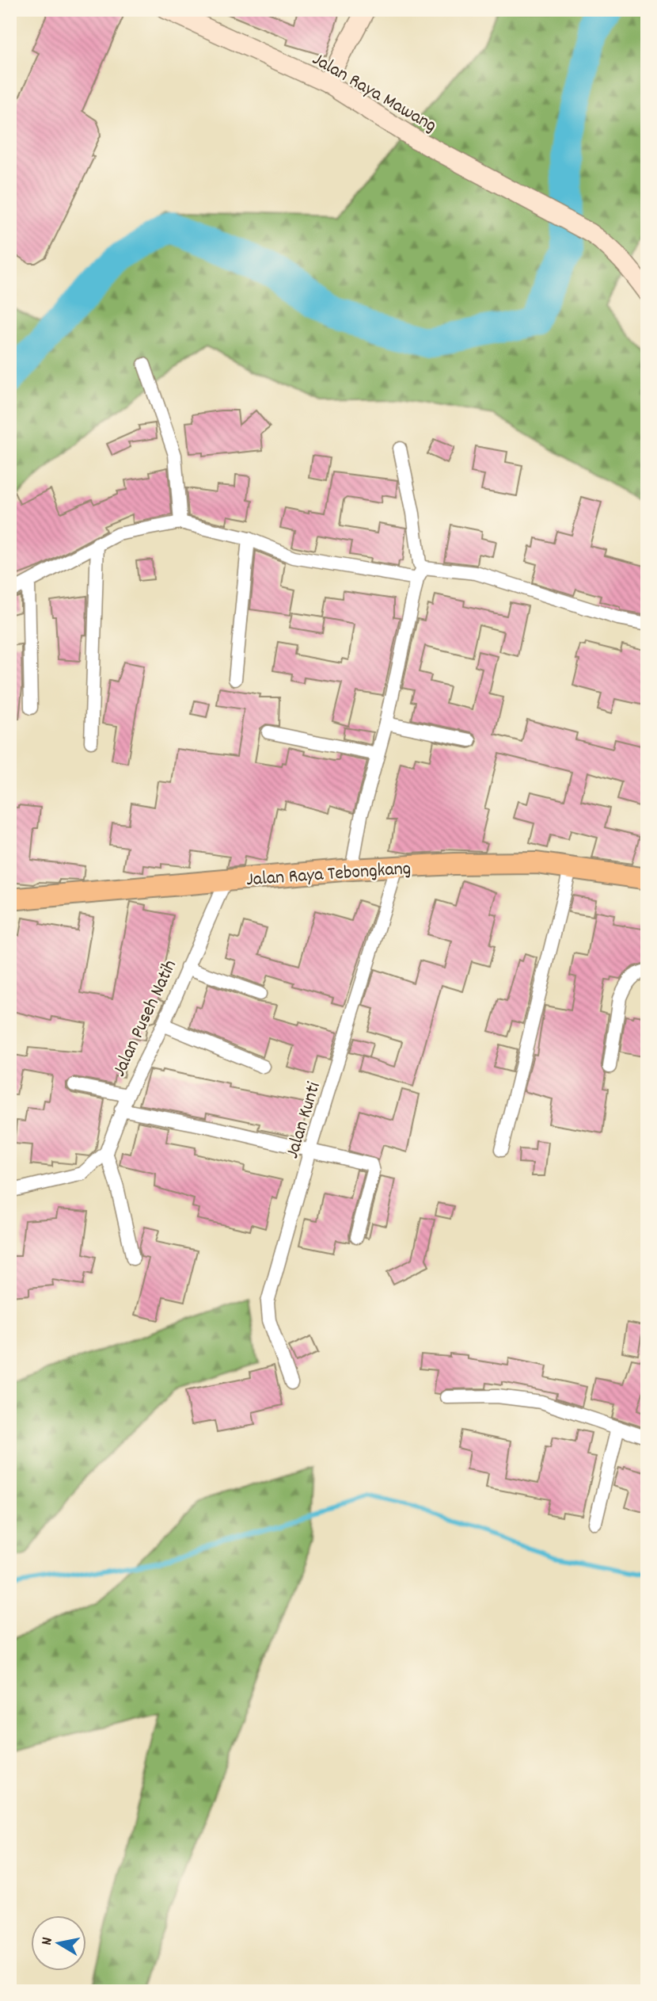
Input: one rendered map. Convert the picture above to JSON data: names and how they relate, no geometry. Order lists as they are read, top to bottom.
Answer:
{
  "streets": {
    "main road": ["Jalan Raya Mawang", "Jalan Raya Tebongkang"],
    "street": ["Jalan Puseh Natih", "Jalan Kunti"]
  },
  "crossings": [
    ["Jalan Raya Tebongkang", "Jalan Puseh Natih"],
    ["Jalan Raya Tebongkang", "Jalan Kunti"]
  ],
  "north": "left"
}
